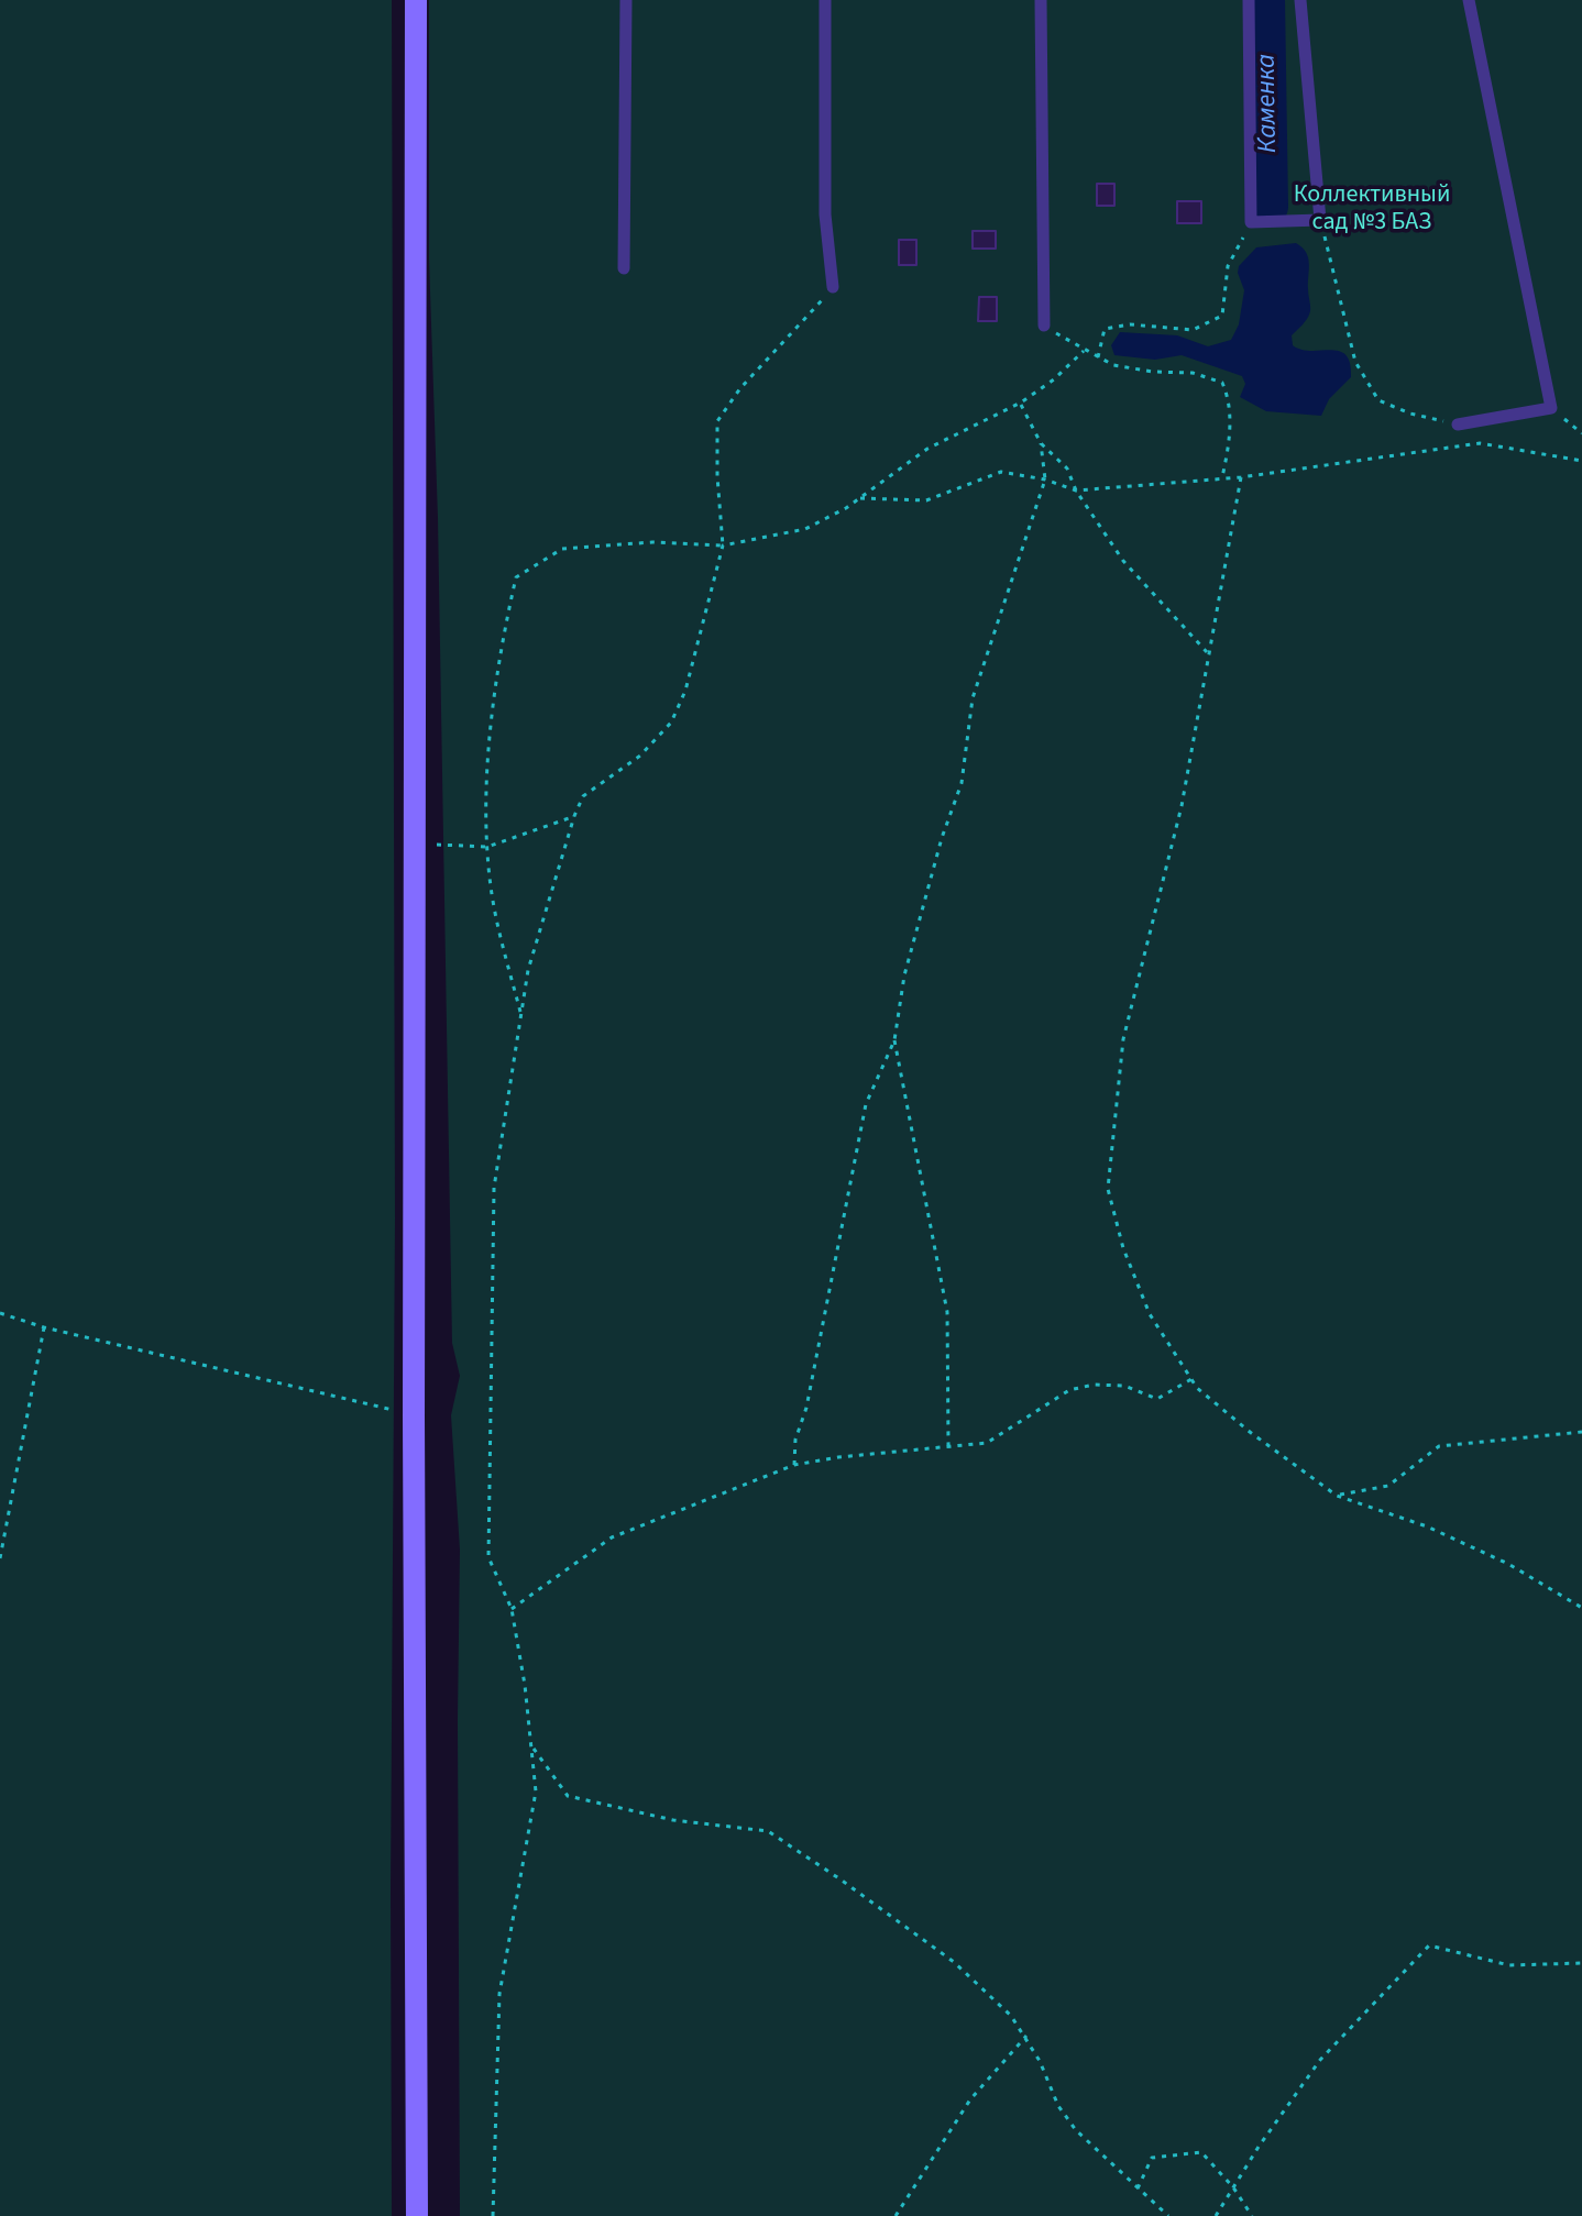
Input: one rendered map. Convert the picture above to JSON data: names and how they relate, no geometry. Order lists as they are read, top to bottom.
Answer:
{
  "water": ["Каменка"],
  "parks": ["Коллективный сад №3 БАЗ"]
}
